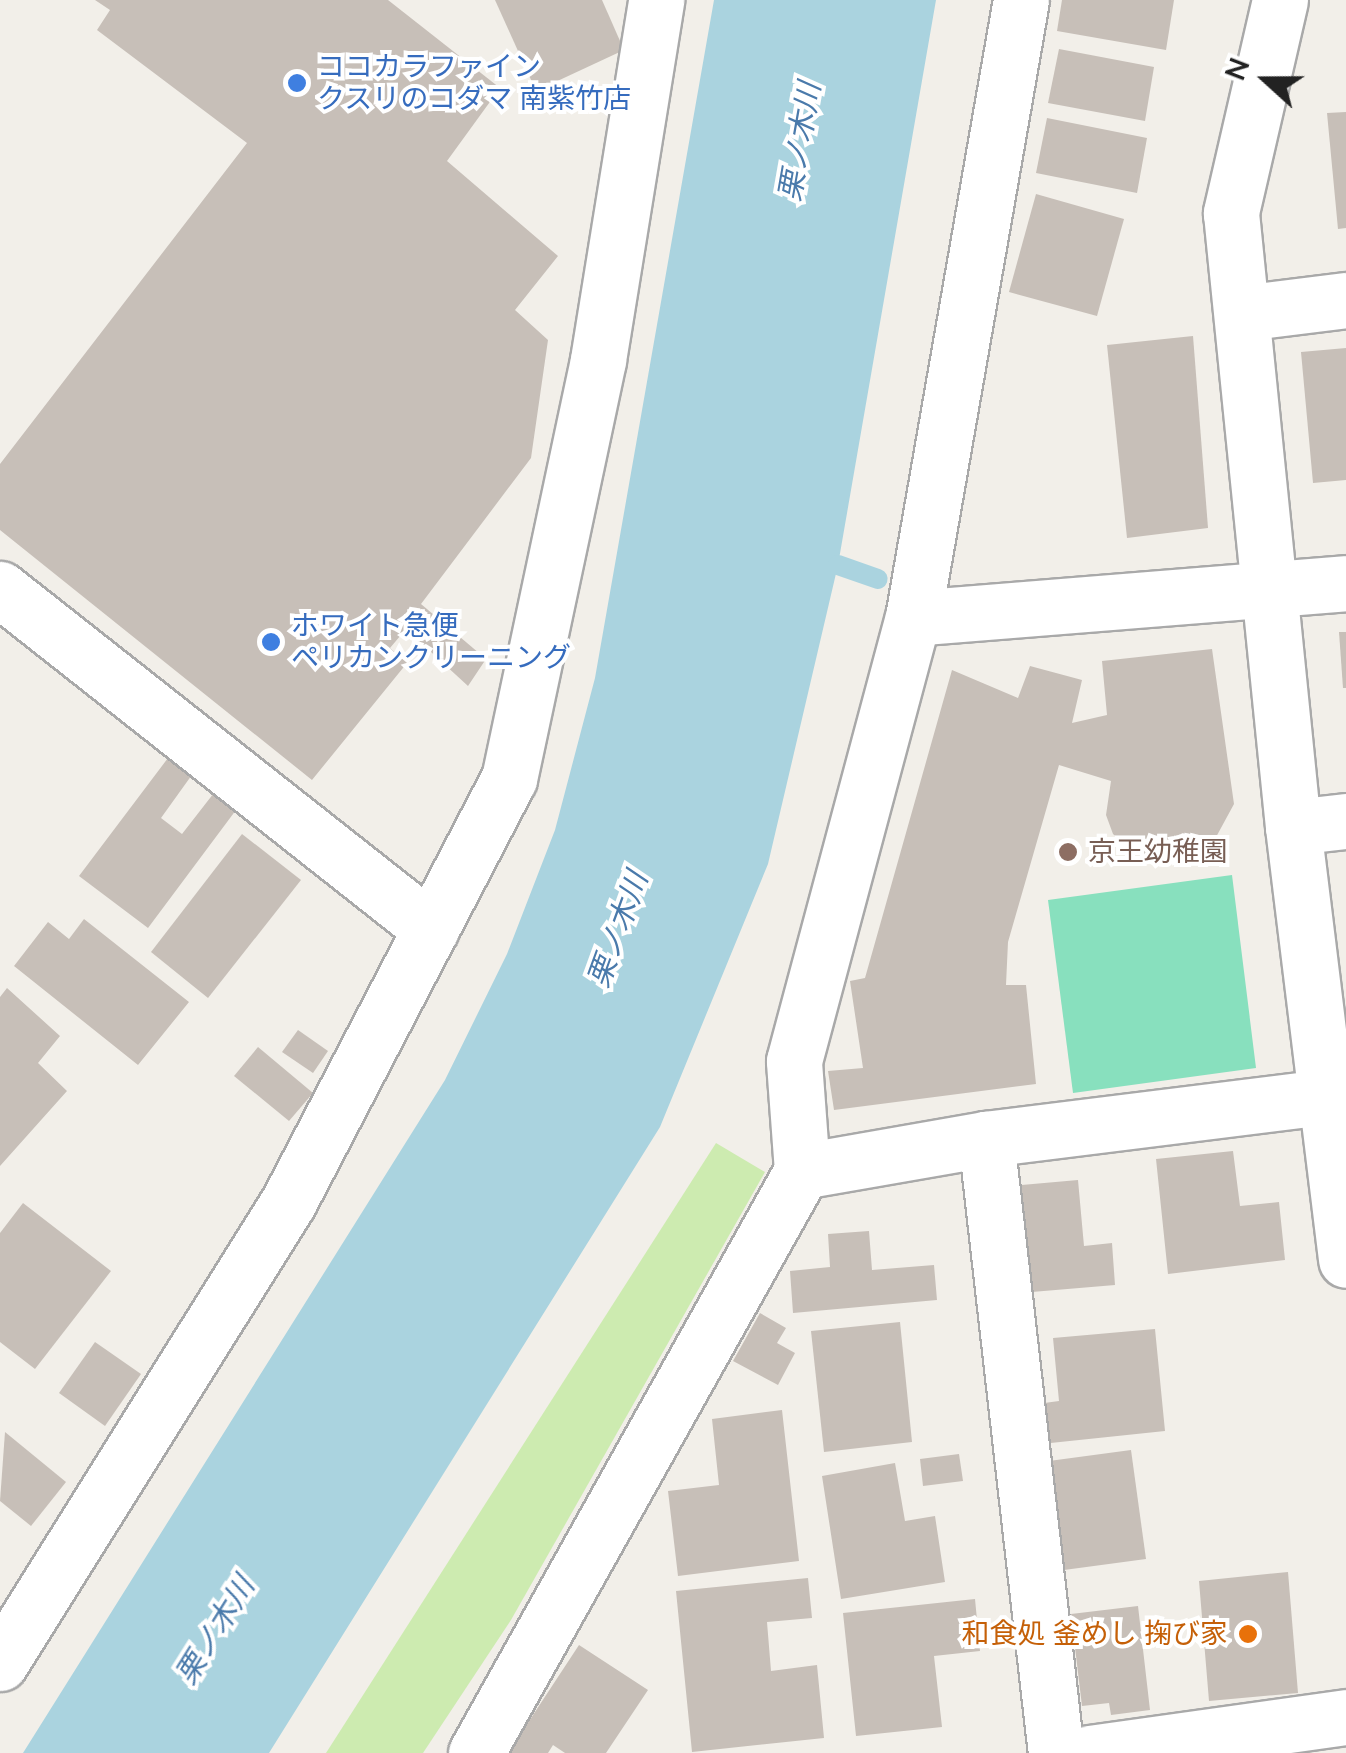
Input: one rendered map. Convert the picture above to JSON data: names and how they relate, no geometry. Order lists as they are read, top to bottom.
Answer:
{
  "water": ["栗ノ木川"],
  "places": [
    "ココカラファイン クスリのコダマ 南紫竹店",
    "ホワイト急便 ペリカンクリーニング",
    "京王幼稚園",
    "和食処 釜めし 掬び家"
  ],
  "north": "left"
}
